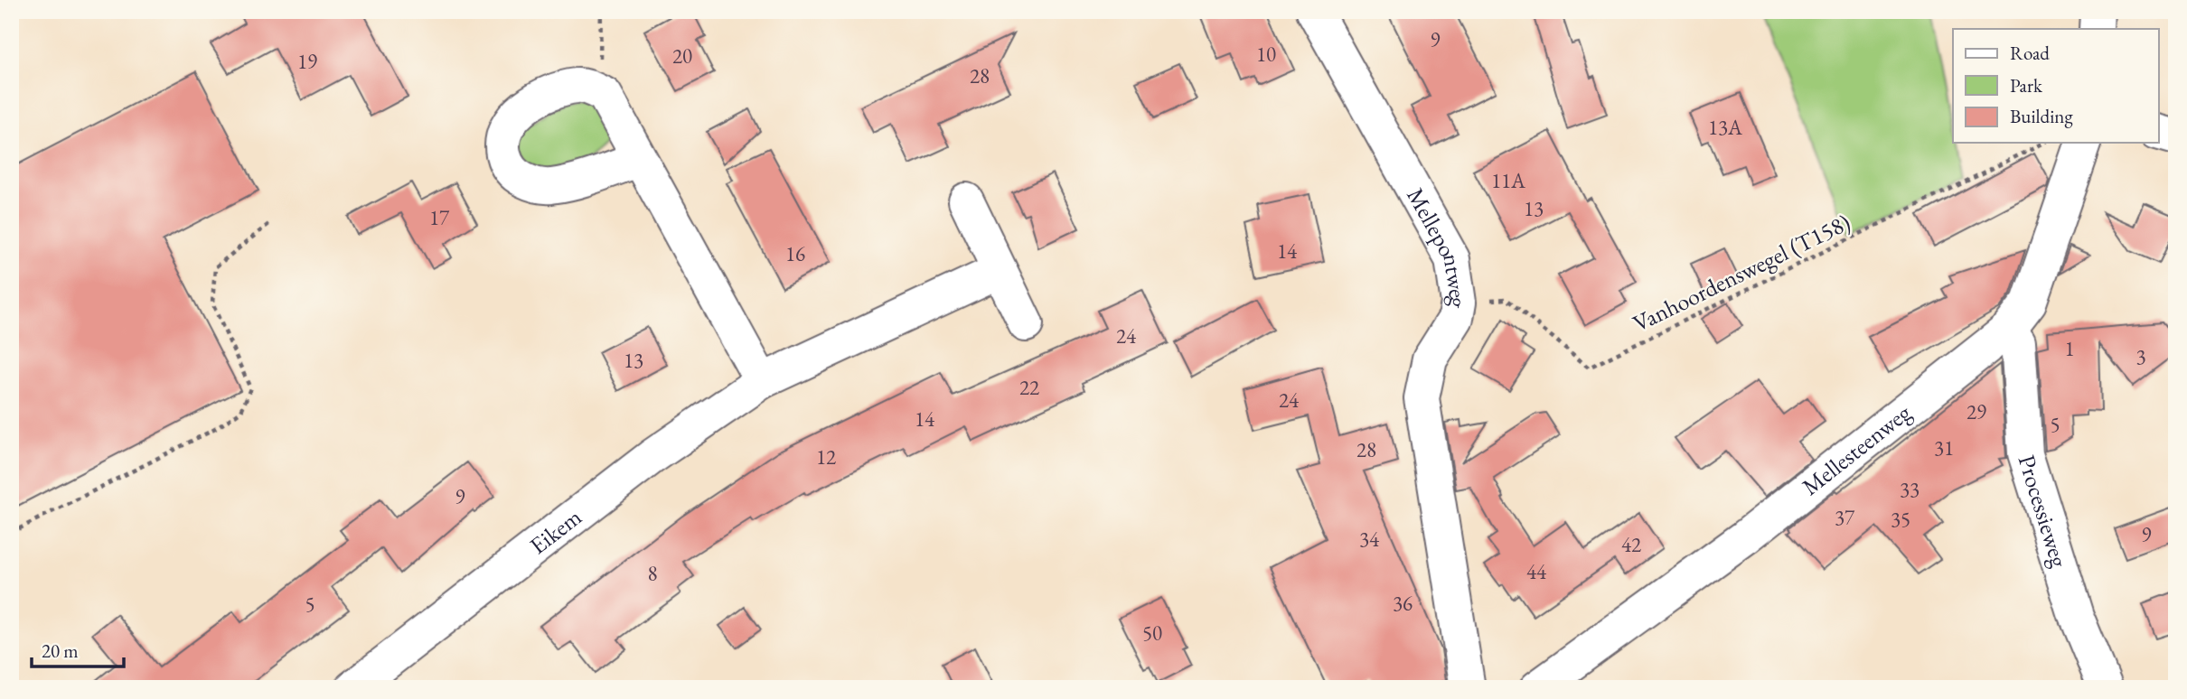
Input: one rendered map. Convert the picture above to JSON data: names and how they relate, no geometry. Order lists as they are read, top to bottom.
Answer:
{
  "streets": {
    "street": [
      "Mellepontweg",
      "Mellesteenweg",
      "Processieweg",
      "Eikem"
    ],
    "path": ["Vanhoordenswegel (T158)"]
  },
  "crossings": [
    ["Mellepontweg", "Vanhoordenswegel (T158)"],
    ["Mellesteenweg", "Processieweg"]
  ],
  "house_numbers": [
    "9",
    "10",
    "20",
    "19",
    "28",
    "13A",
    "11A",
    "13",
    "17",
    "14",
    "16",
    "24",
    "1",
    "3",
    "13",
    "22",
    "24",
    "29",
    "14",
    "5",
    "31",
    "28",
    "12",
    "33",
    "9",
    "37",
    "35",
    "9",
    "34",
    "42",
    "44",
    "8",
    "36",
    "5",
    "50"
  ],
  "legend": ["Road", "Park", "Building"],
  "scale_bar": "20 m"
}
